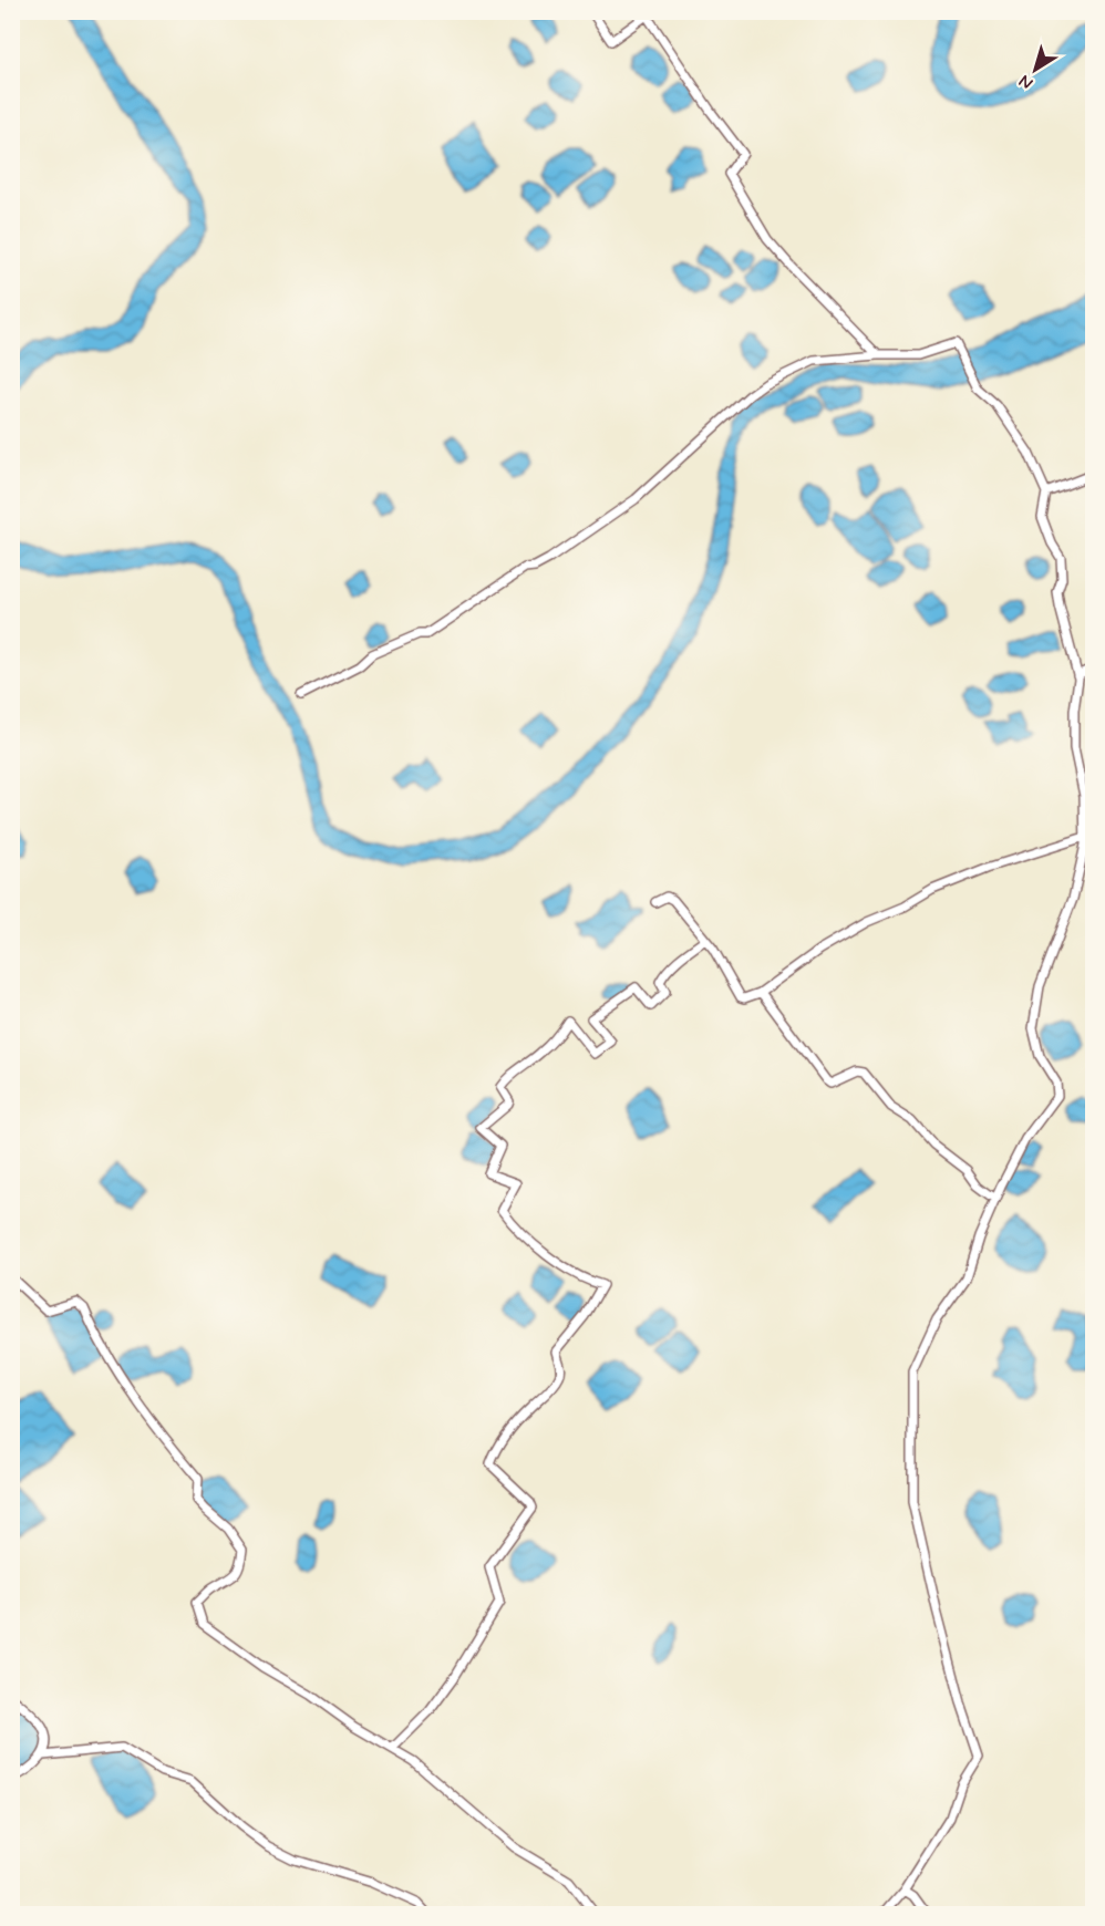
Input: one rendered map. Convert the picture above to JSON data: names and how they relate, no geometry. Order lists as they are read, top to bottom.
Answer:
{
  "north": "bottom left"
}
